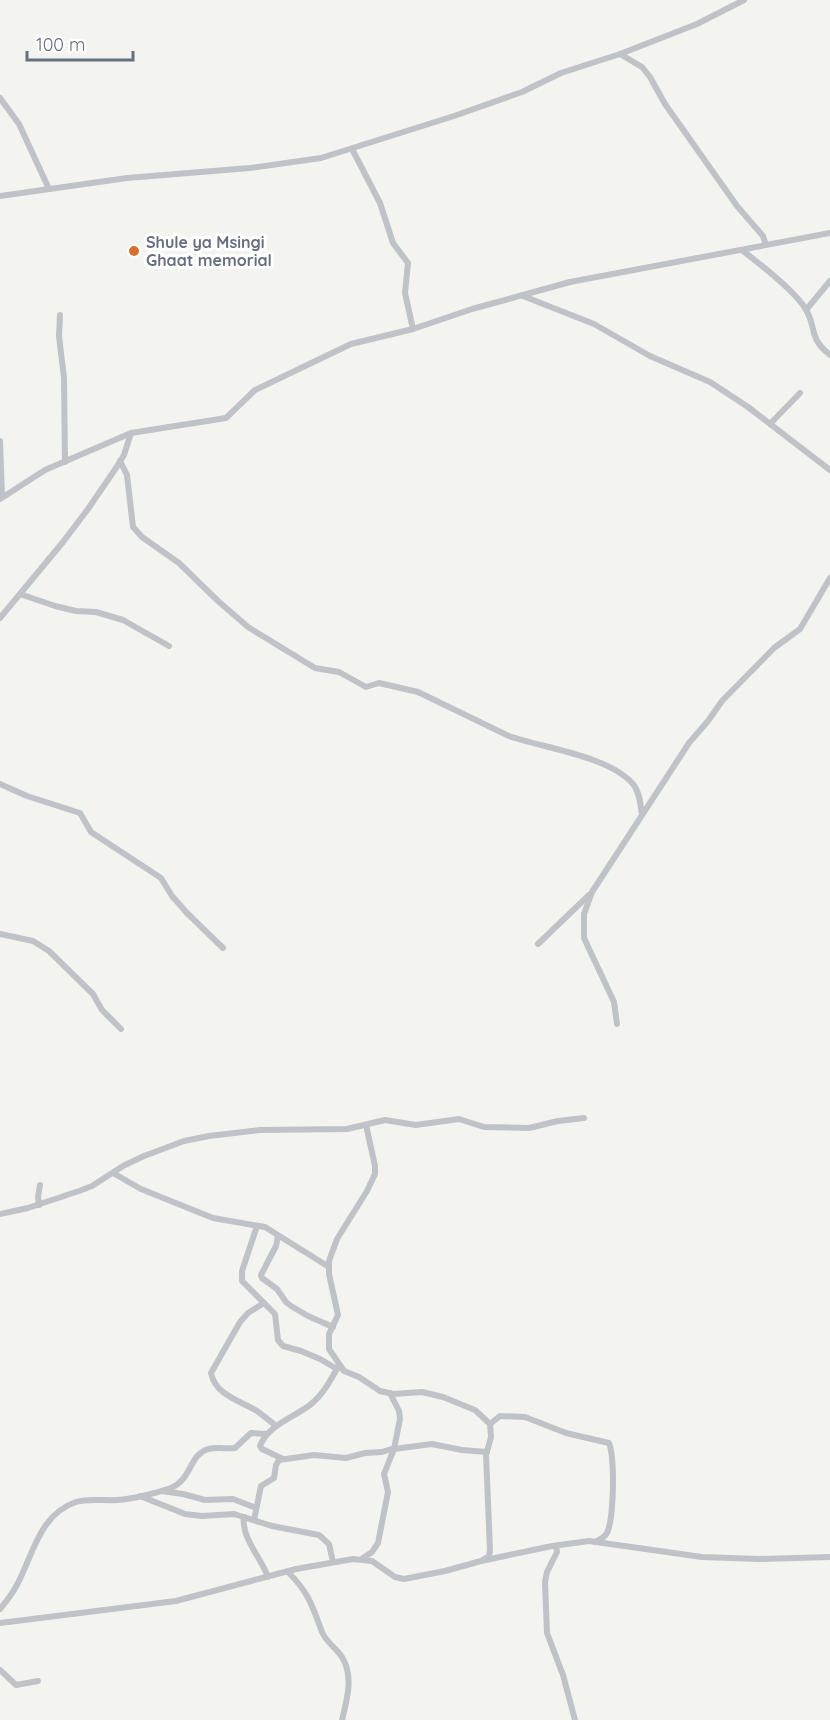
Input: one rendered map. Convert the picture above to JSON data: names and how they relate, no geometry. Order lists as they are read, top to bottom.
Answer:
{
  "places": ["Shule ya Msingi Ghaat memorial"],
  "scale_bar": "100 m"
}
